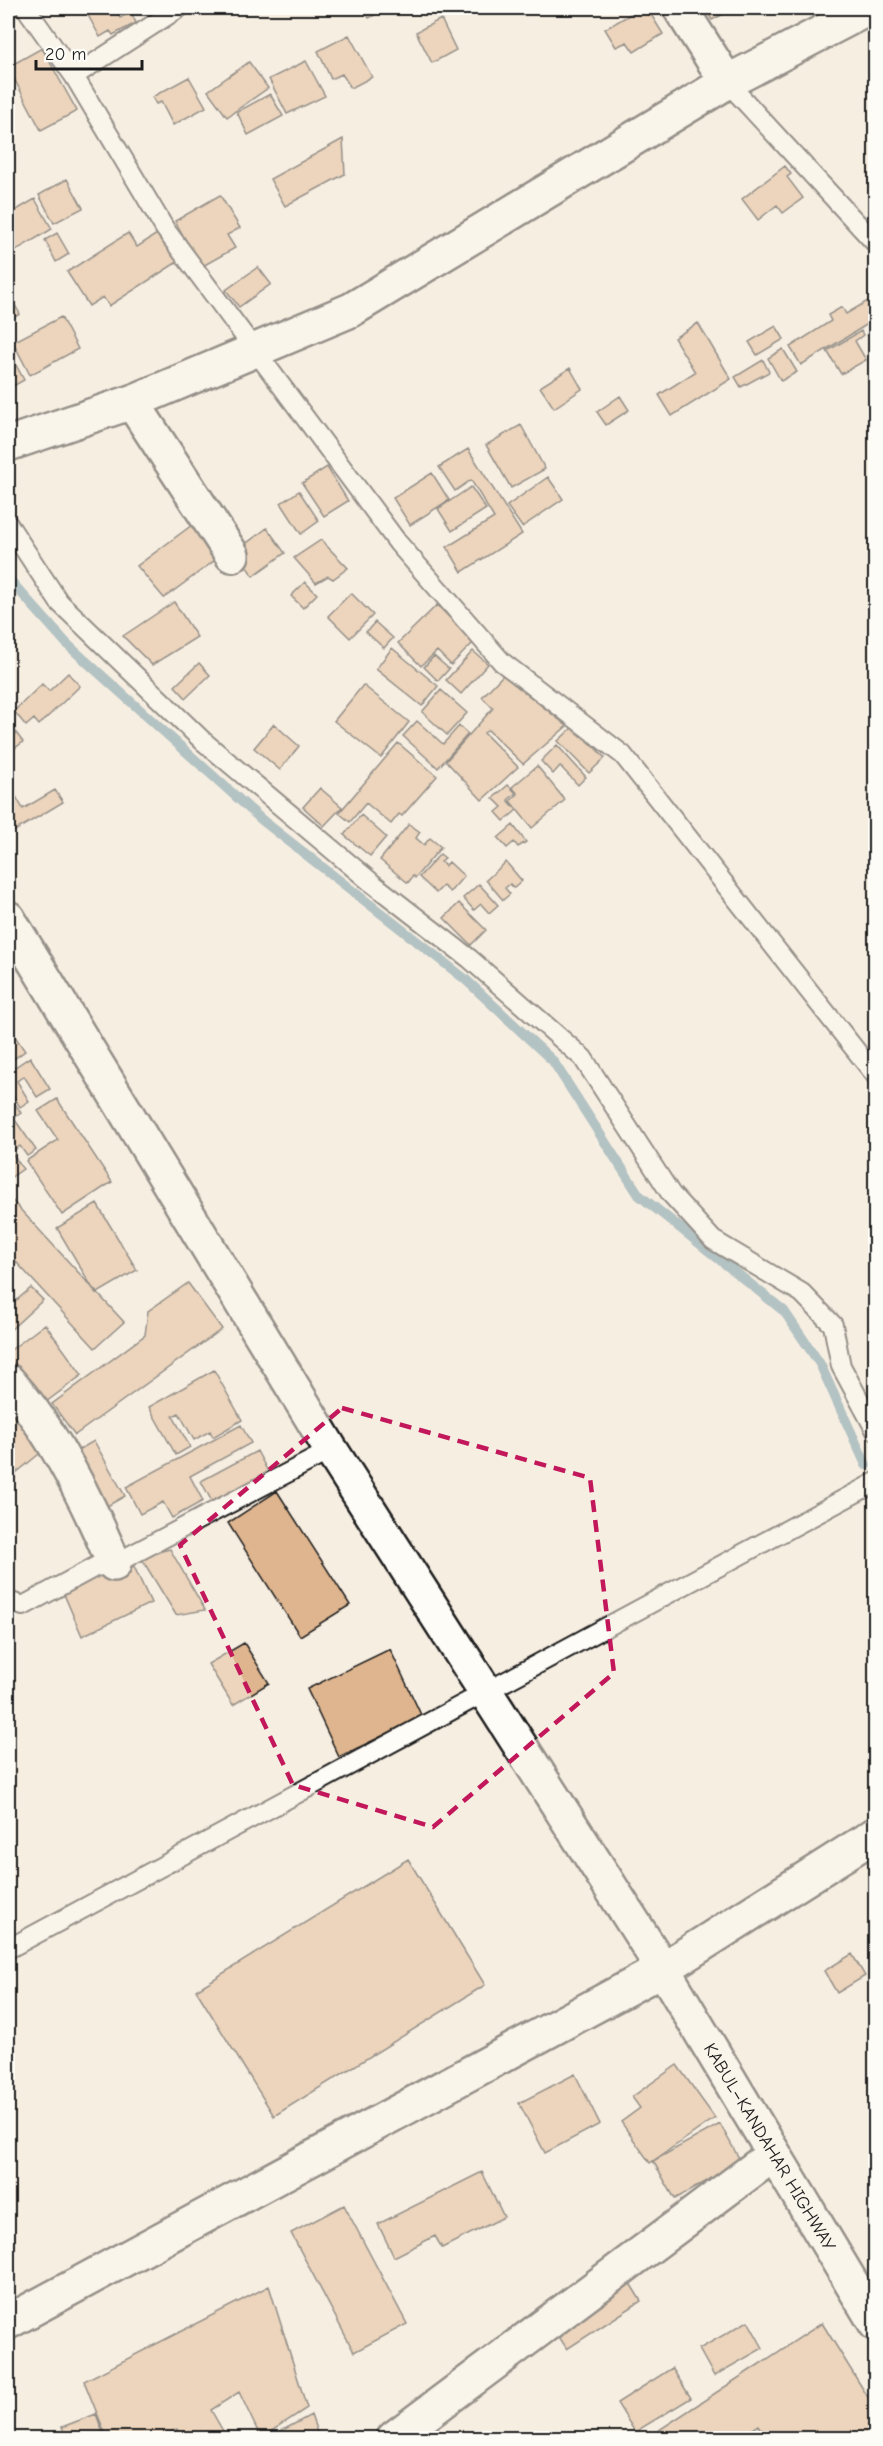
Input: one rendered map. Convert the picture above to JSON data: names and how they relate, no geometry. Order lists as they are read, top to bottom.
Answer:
{
  "streets": {
    "main road": ["KABUL–KANDAHAR HIGHWAY"]
  },
  "scale_bar": "20 m"
}
